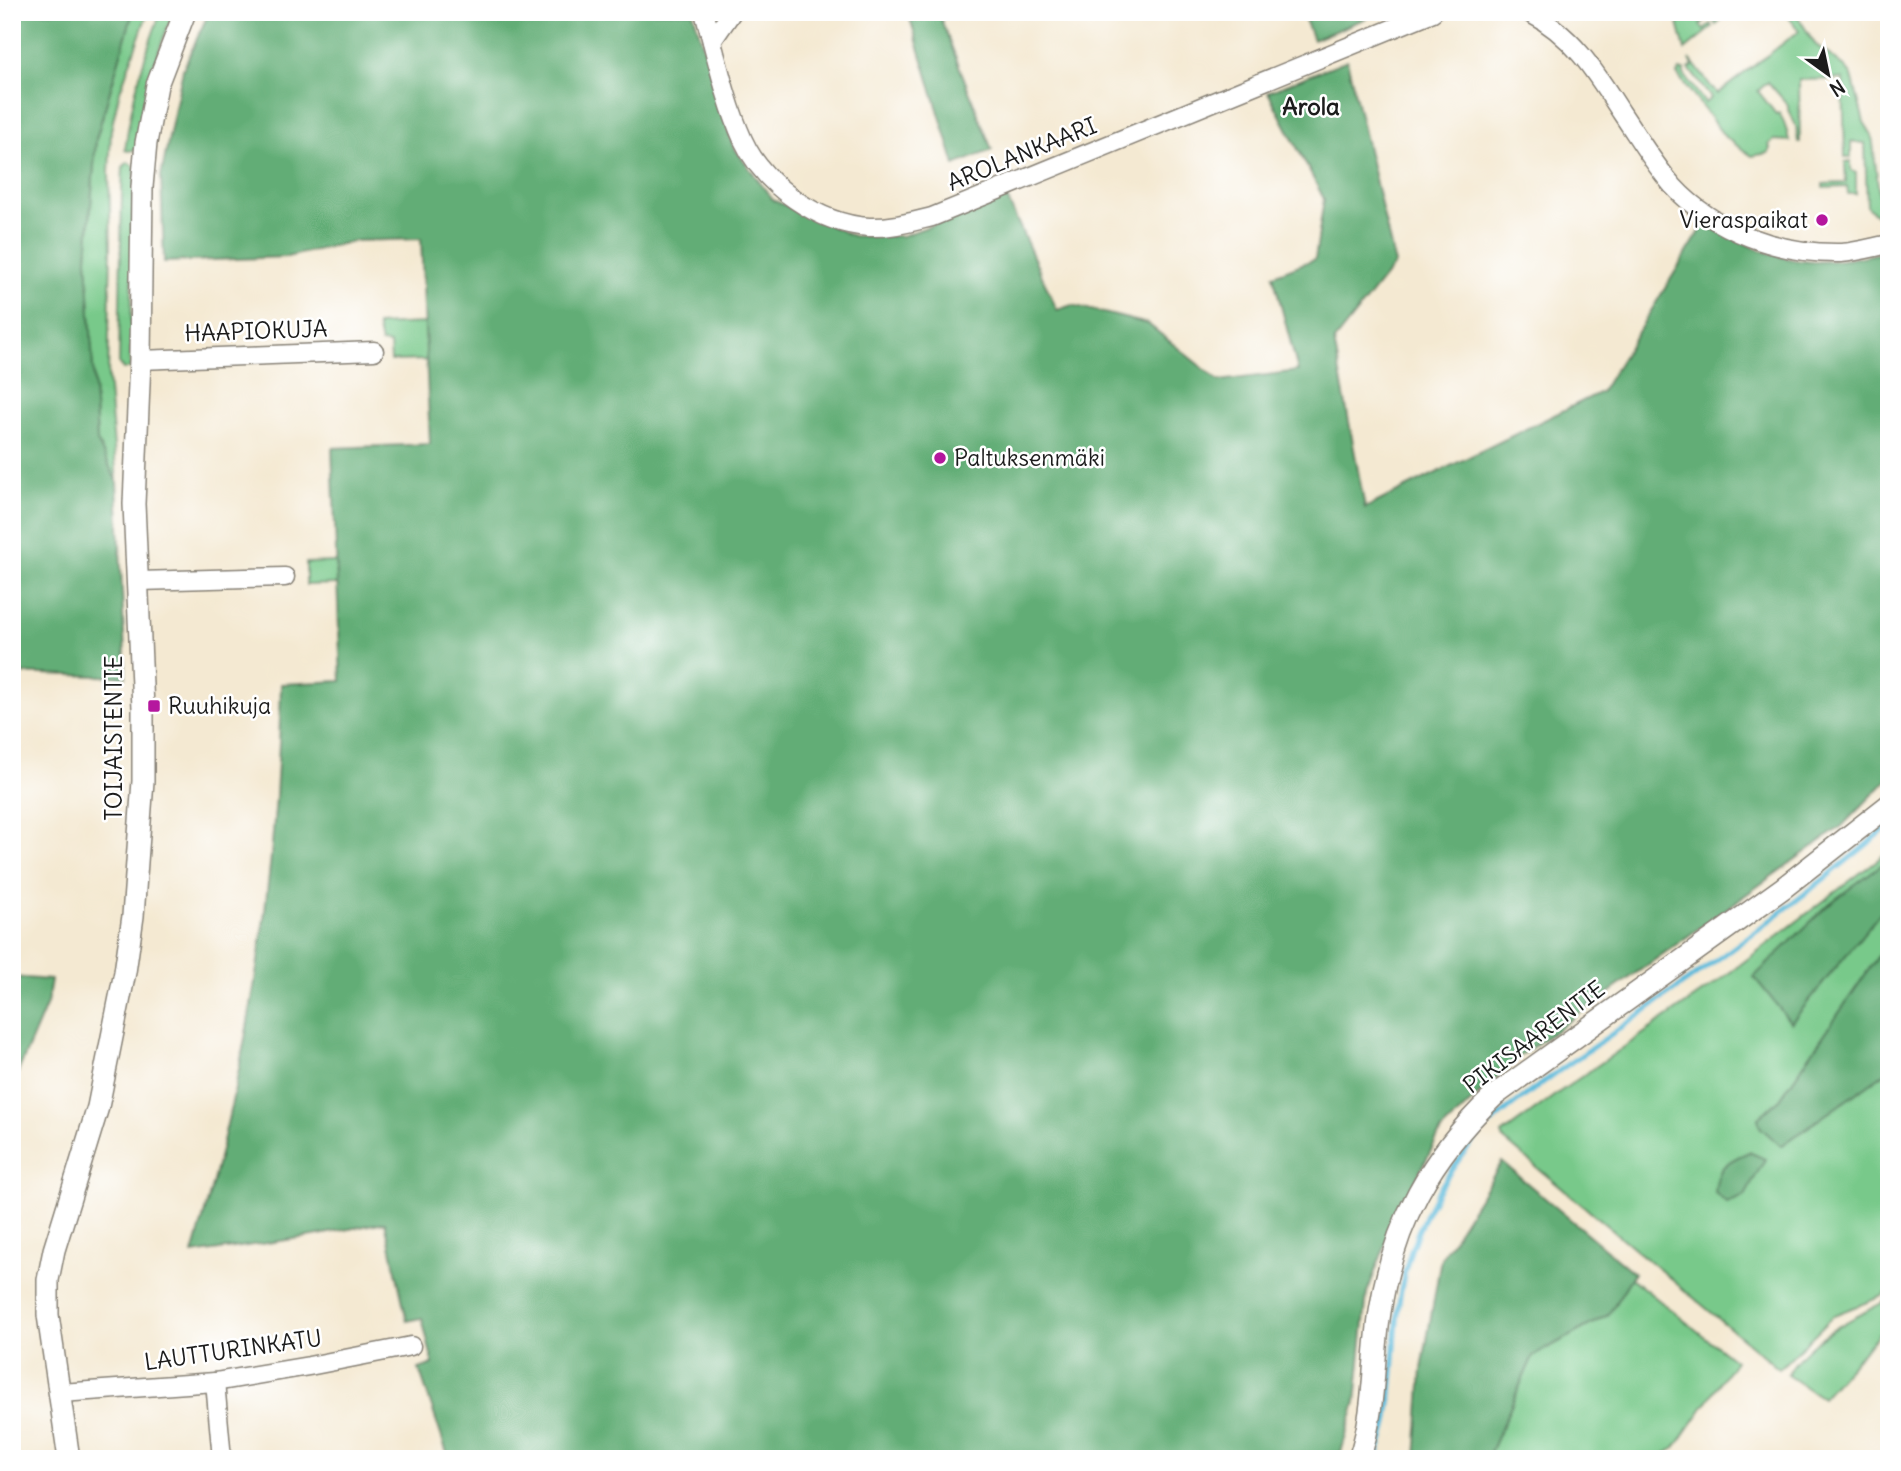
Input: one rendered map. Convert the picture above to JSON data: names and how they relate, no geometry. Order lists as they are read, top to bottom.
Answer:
{
  "streets": {
    "street": [
      "AROLANKAARI",
      "HAAPIOKUJA",
      "TOIJAISTENTIE",
      "PIKISAARENTIE",
      "LAUTTURINKATU"
    ]
  },
  "crossings": [
    ["HAAPIOKUJA", "TOIJAISTENTIE"],
    ["TOIJAISTENTIE", "LAUTTURINKATU"]
  ],
  "districts": ["Arola"],
  "places": {
    "other": ["Vieraspaikat", "Paltuksenmäki"],
    "transit": ["Ruuhikuja"]
  },
  "north": "bottom right"
}
